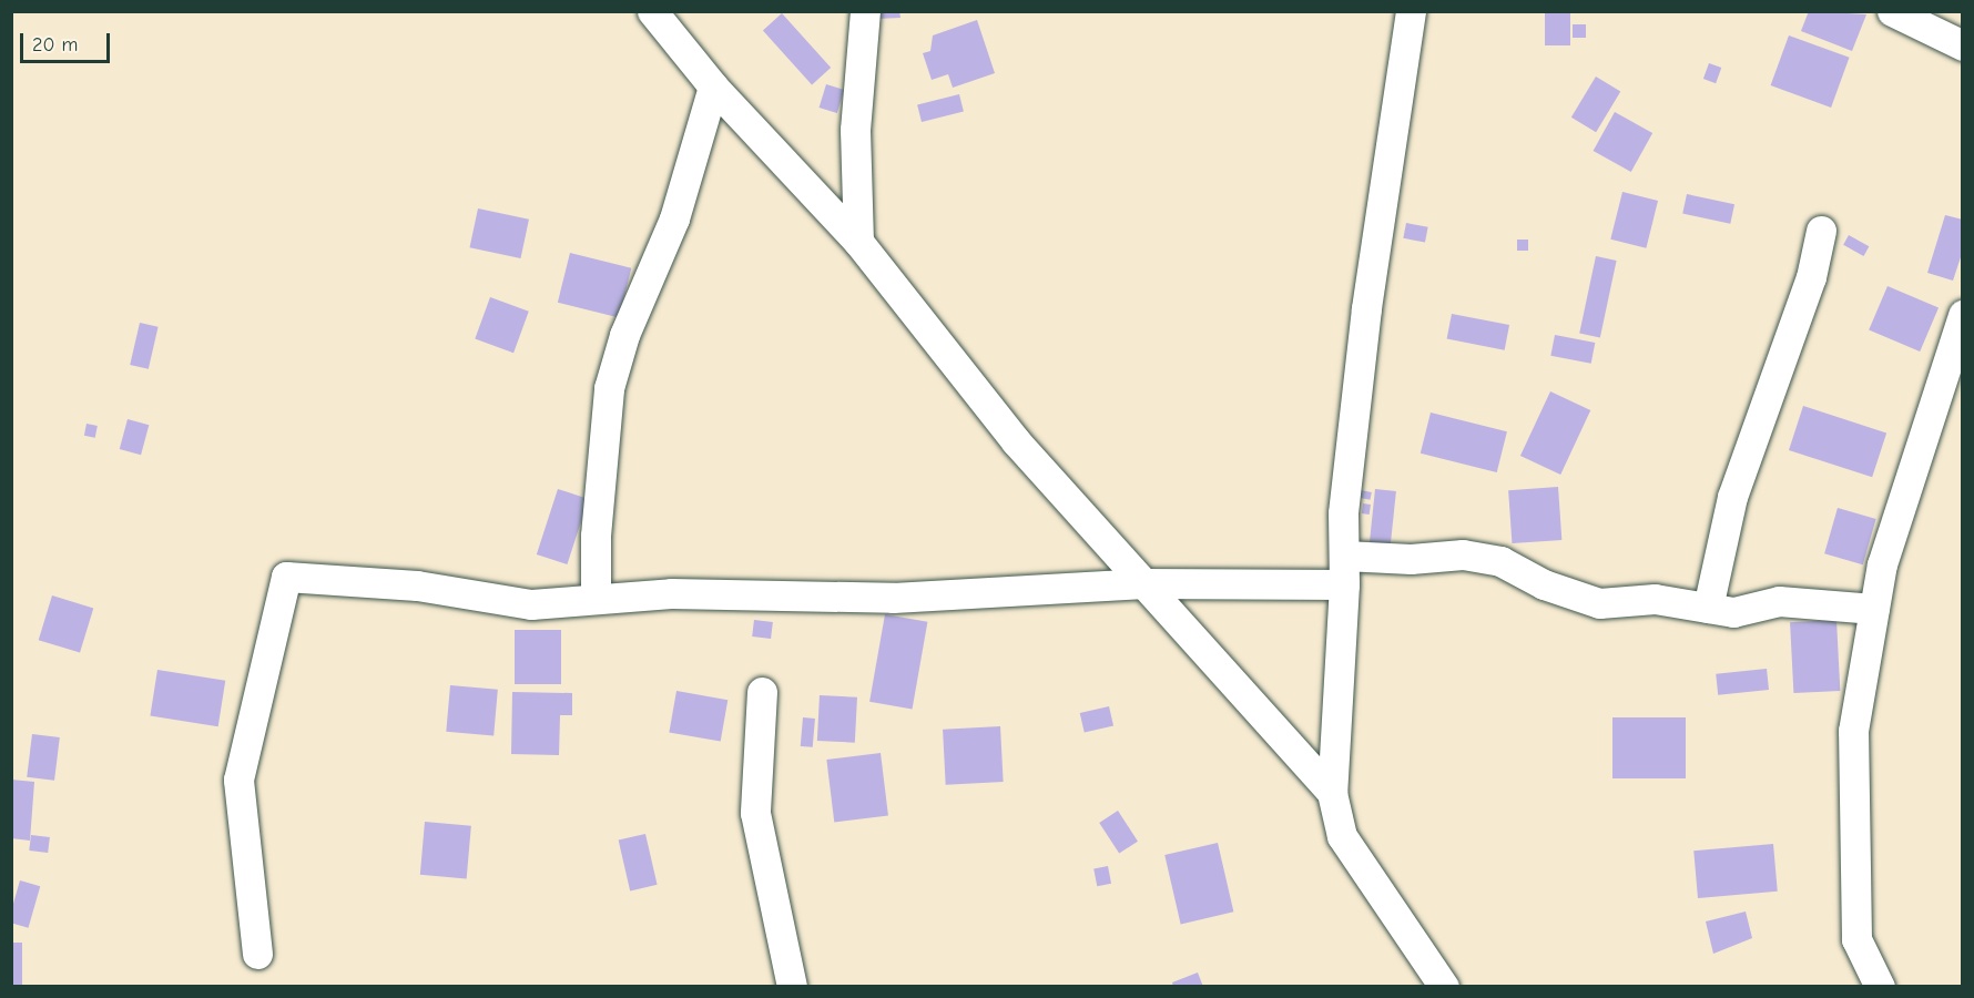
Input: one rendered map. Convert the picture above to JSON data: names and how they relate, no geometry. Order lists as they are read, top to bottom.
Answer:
{
  "scale_bar": "20 m"
}
